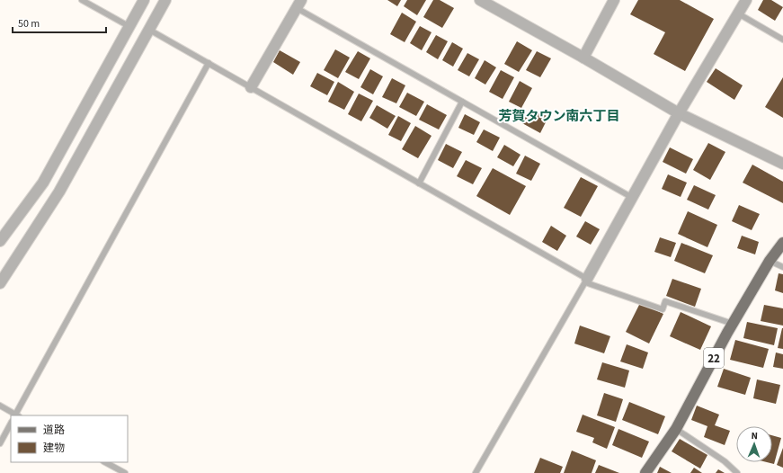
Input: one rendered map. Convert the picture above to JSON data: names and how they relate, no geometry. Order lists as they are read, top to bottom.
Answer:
{
  "streets": {
    "main road": ["22"]
  },
  "districts": ["芳賀タウン南六丁目"],
  "legend": ["道路", "建物"],
  "scale_bar": "50 m",
  "north": "top"
}
